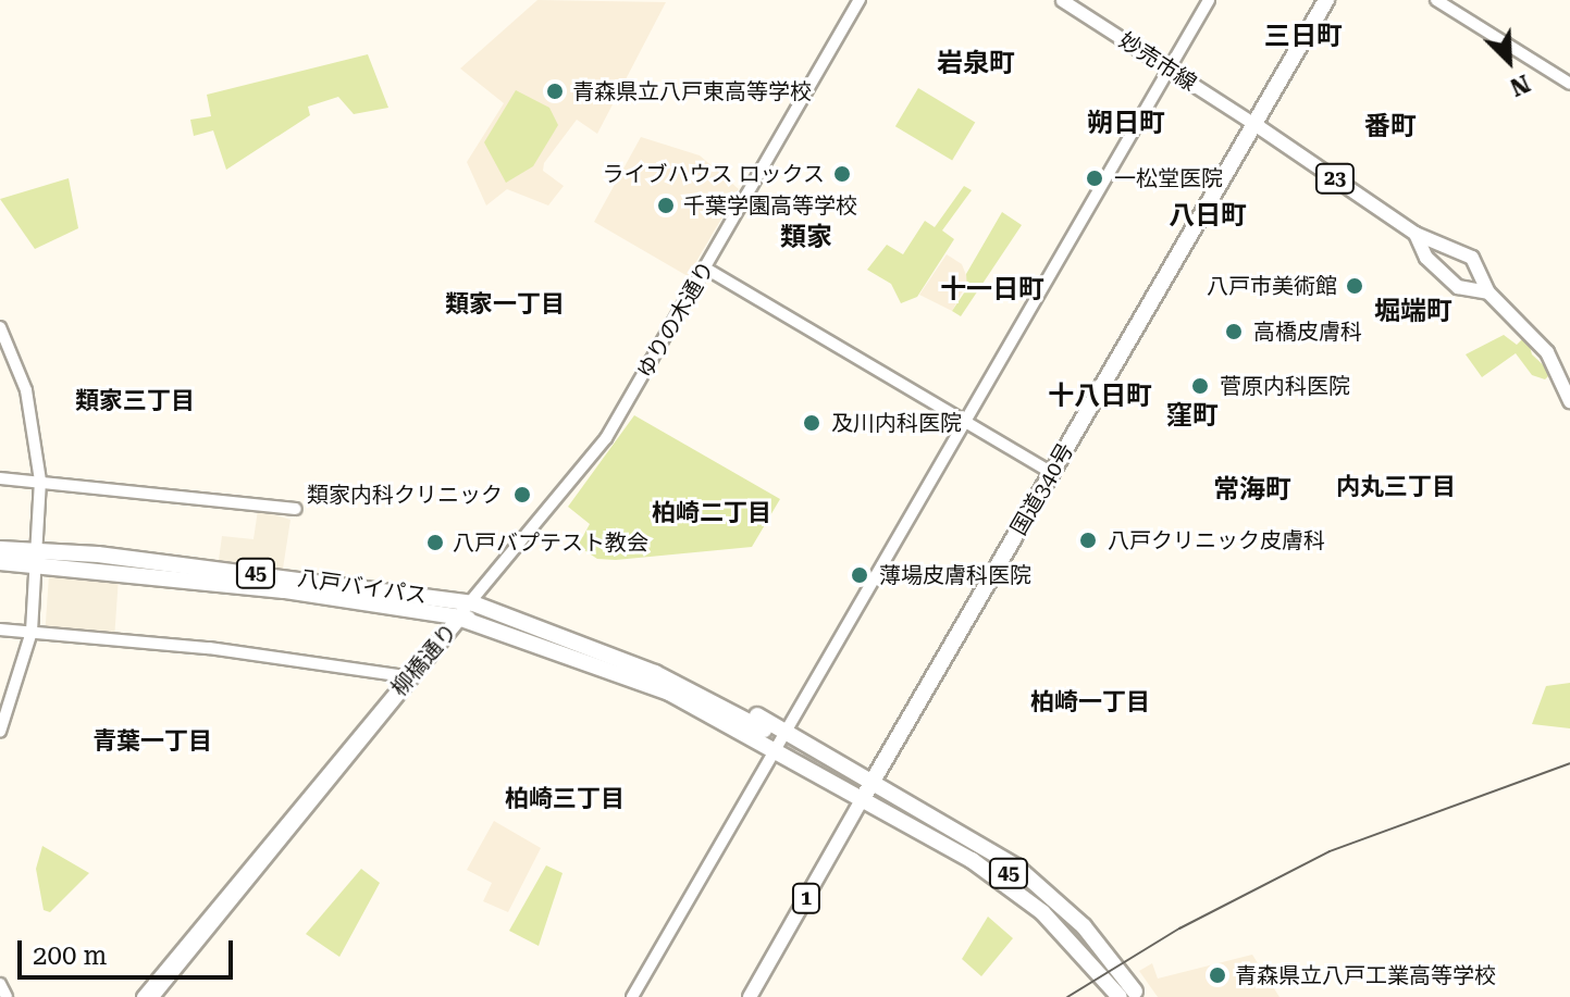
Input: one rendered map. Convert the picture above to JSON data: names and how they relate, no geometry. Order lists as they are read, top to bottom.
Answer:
{
  "streets": {
    "highway": ["国道340号", "45", "八戸バイパス"],
    "main road": ["妙売市線", "23", "1"],
    "street": ["ゆりの木通り", "柳橋通り"]
  },
  "crossings": [
    ["妙売市線", "23"],
    ["妙売市線", "国道340号"],
    ["23", "国道340号"],
    ["ゆりの木通り", "八戸バイパス"],
    ["ゆりの木通り", "柳橋通り"],
    ["国道340号", "1"],
    ["八戸バイパス", "柳橋通り"]
  ],
  "districts": [
    "三日町",
    "岩泉町",
    "朔日町",
    "番町",
    "八日町",
    "類家",
    "十一日町",
    "類家一丁目",
    "堀端町",
    "十八日町",
    "類家三丁目",
    "窪町",
    "内丸三丁目",
    "常海町",
    "柏崎二丁目",
    "柏崎一丁目",
    "青葉一丁目",
    "柏崎三丁目"
  ],
  "places": [
    "青森県立八戸東高等学校",
    "ライブハウス ロックス",
    "一松堂医院",
    "千葉学園高等学校",
    "八戸市美術館",
    "高橋皮膚科",
    "菅原内科医院",
    "及川内科医院",
    "類家内科クリニック",
    "八戸クリニック皮膚科",
    "八戸バプテスト教会",
    "薄場皮膚科医院",
    "青森県立八戸工業高等学校"
  ],
  "scale_bar": "200 m",
  "north": "bottom right"
}
